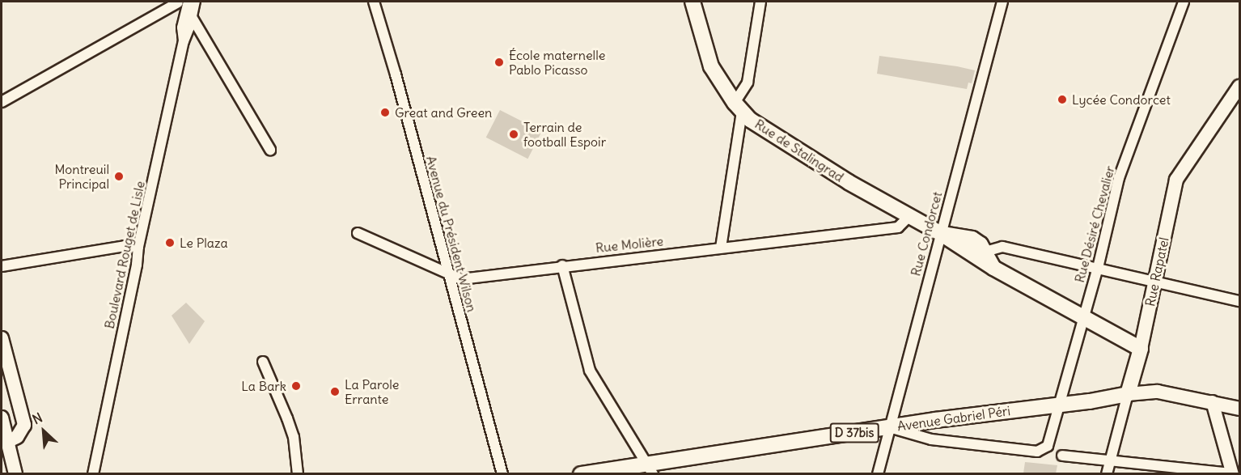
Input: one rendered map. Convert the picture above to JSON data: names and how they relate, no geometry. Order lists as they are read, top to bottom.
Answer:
{
  "streets": {
    "main road": [
      "Rue de Stalingrad",
      "Rue Rapatel",
      "Avenue Gabriel Péri",
      "D 37bis"
    ],
    "street": [
      "Rue Désiré Chevalier",
      "Avenue du Président Wilson",
      "Rue Condorcet",
      "Rue Molière",
      "Boulevard Rouget de Lisle"
    ]
  },
  "crossings": [
    ["Rue de Stalingrad", "Rue Désiré Chevalier"],
    ["Rue de Stalingrad", "Rue Condorcet"],
    ["Rue de Stalingrad", "Rue Molière"],
    ["Rue de Stalingrad", "Rue Rapatel"],
    ["Rue Désiré Chevalier", "Rue Condorcet"],
    ["Rue Désiré Chevalier", "Avenue Gabriel Péri"],
    ["Avenue du Président Wilson", "Rue Molière"],
    ["Rue Condorcet", "Avenue Gabriel Péri"],
    ["Rue Rapatel", "Avenue Gabriel Péri"]
  ],
  "places": [
    "École maternelle Pablo Picasso",
    "Lycée Condorcet",
    "Great and Green",
    "Terrain de football Espoir",
    "Montreuil Principal",
    "Le Plaza",
    "La Bark",
    "La Parole Errante"
  ],
  "north": "top left"
}
